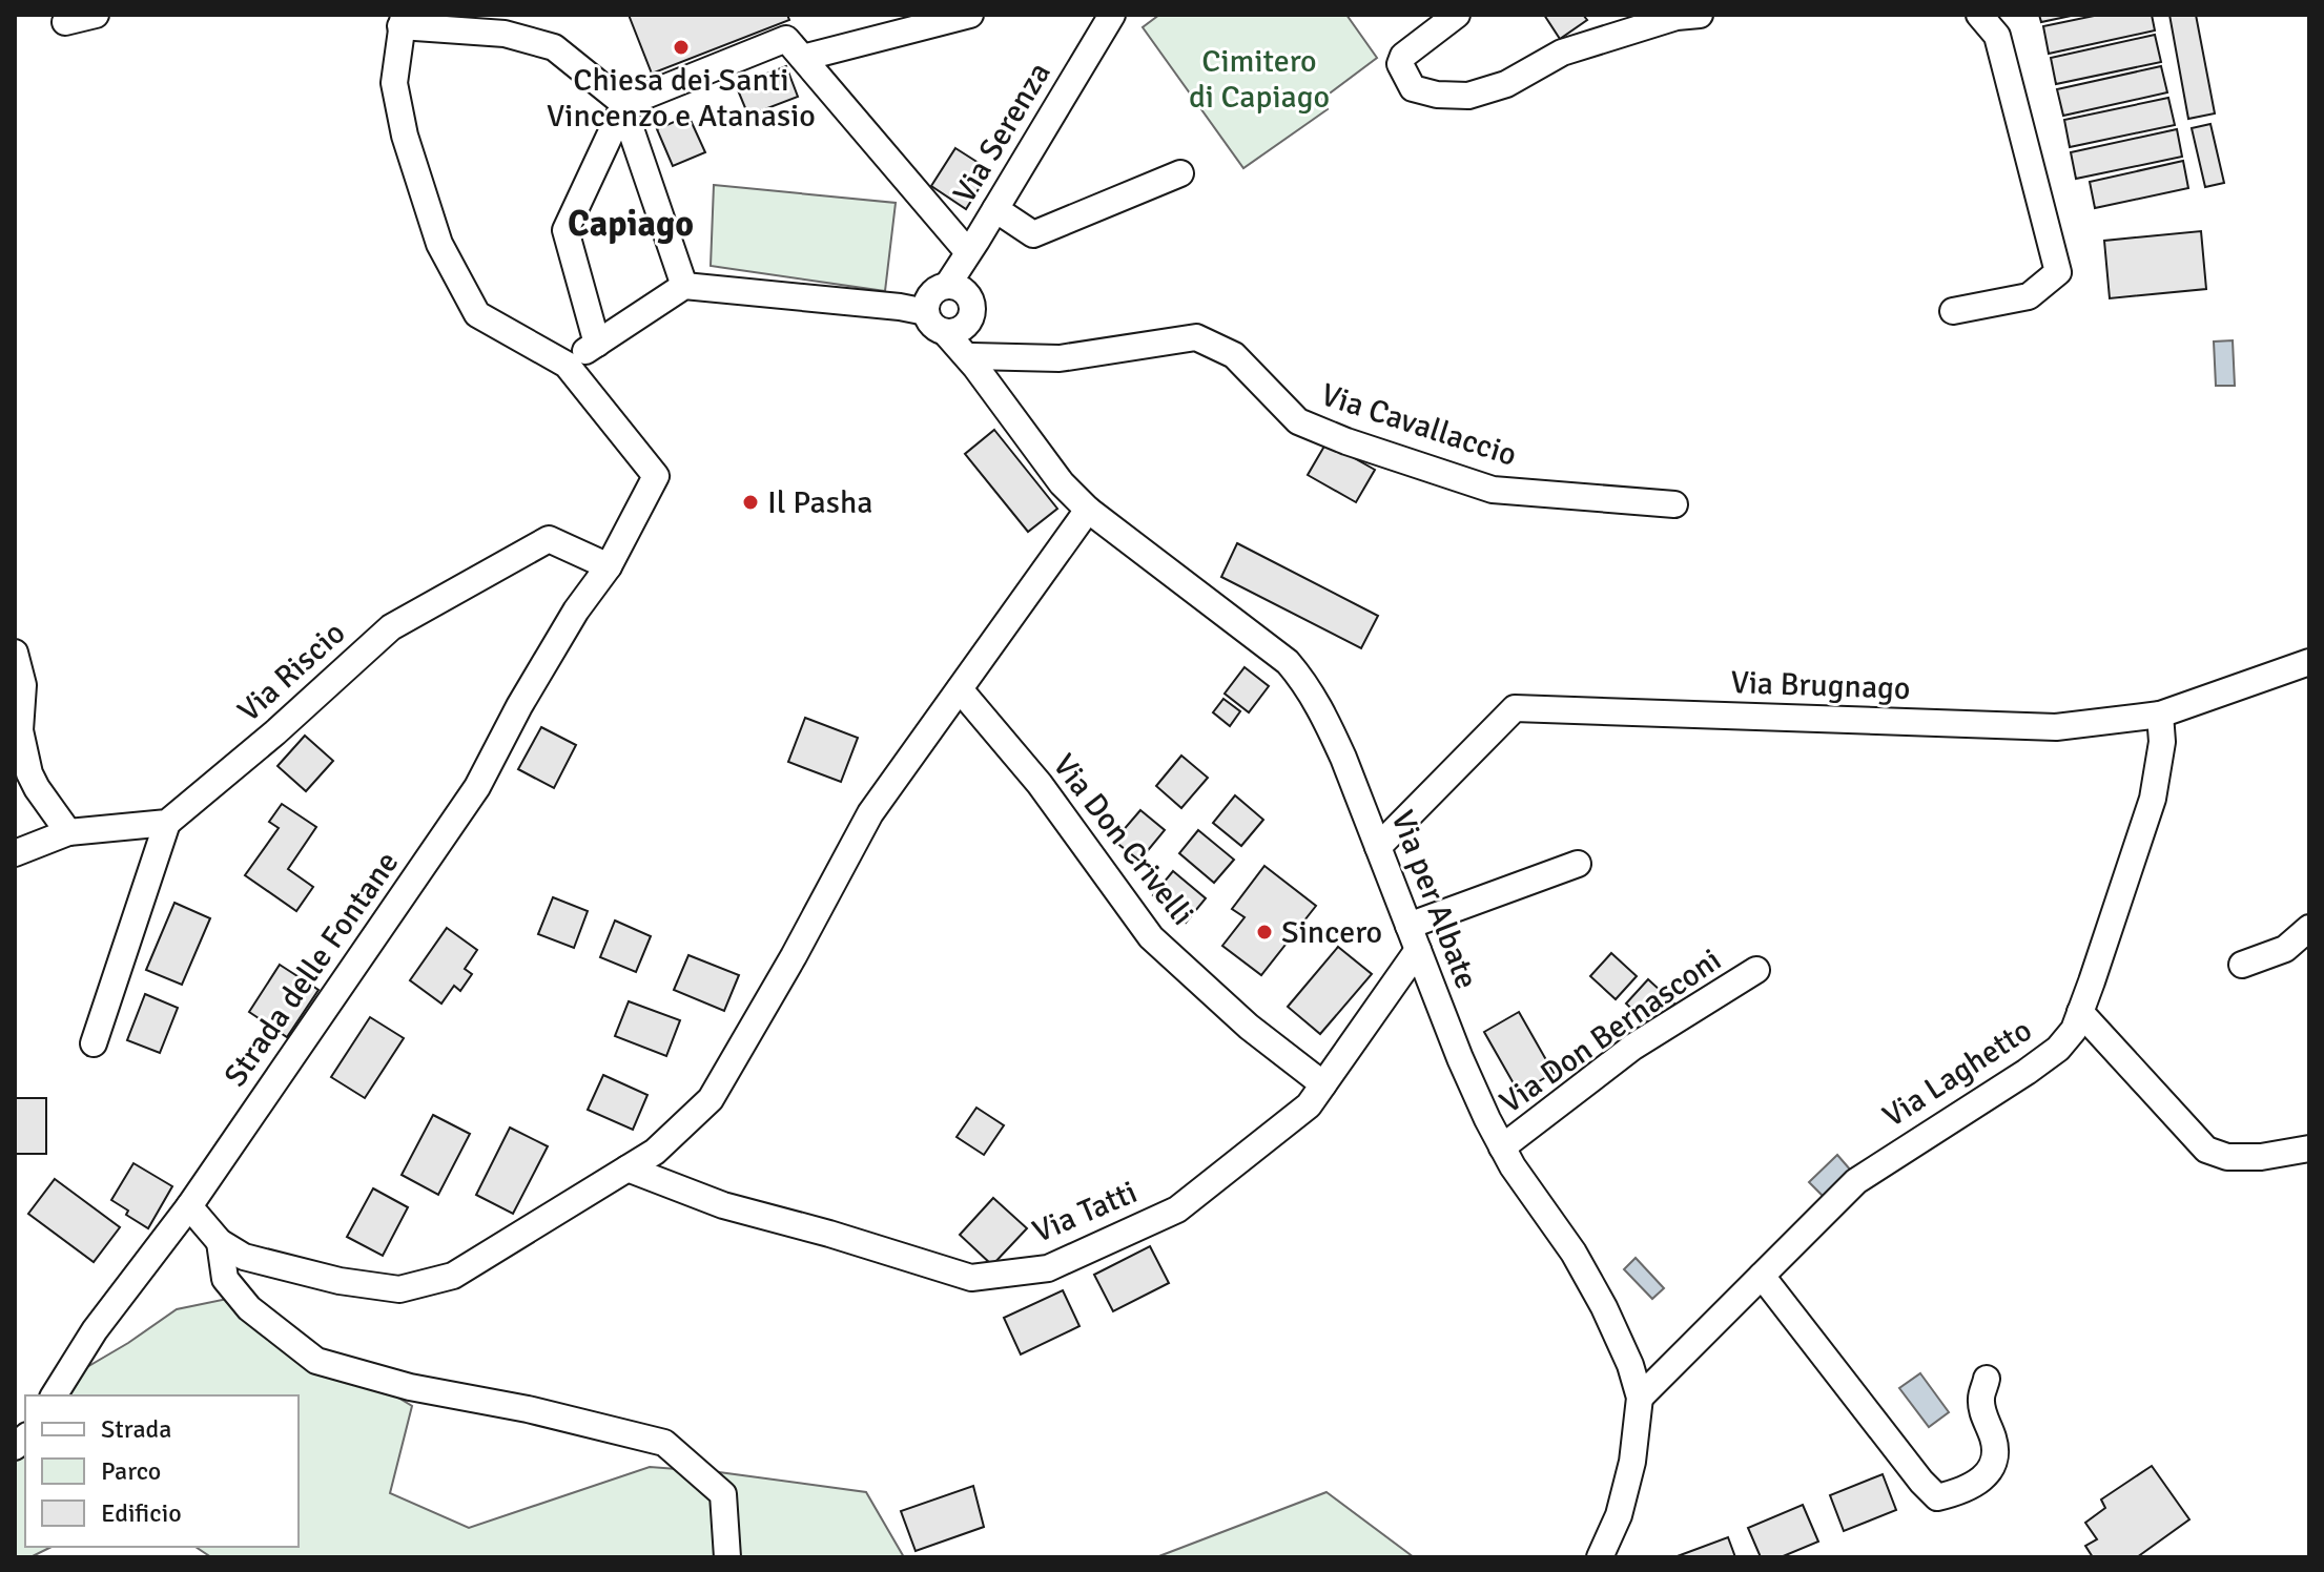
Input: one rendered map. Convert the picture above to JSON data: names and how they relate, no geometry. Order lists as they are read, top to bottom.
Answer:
{
  "streets": {
    "street": [
      "Via Serenza",
      "Via Cavallaccio",
      "Via Riscio",
      "Via Brugnago",
      "Via Don Crivelli",
      "Via per Albate",
      "Strada delle Fontane",
      "Via Don Bernasconi",
      "Via Laghetto",
      "Via Tatti"
    ]
  },
  "crossings": [
    ["Via Serenza", "Via per Albate"],
    ["Via Cavallaccio", "Via per Albate"],
    ["Via Riscio", "Strada delle Fontane"],
    ["Via Brugnago", "Via per Albate"],
    ["Via Brugnago", "Via Laghetto"],
    ["Via Don Crivelli", "Via Tatti"],
    ["Via per Albate", "Via Don Bernasconi"],
    ["Via per Albate", "Via Laghetto"],
    ["Via per Albate", "Via Tatti"]
  ],
  "districts": ["Capiago"],
  "parks": ["Cimitero di Capiago"],
  "places": ["Chiesa dei Santi Vincenzo e Atanasio", "Il Pasha", "Sincero"],
  "legend": ["Strada", "Parco", "Edificio"]
}
